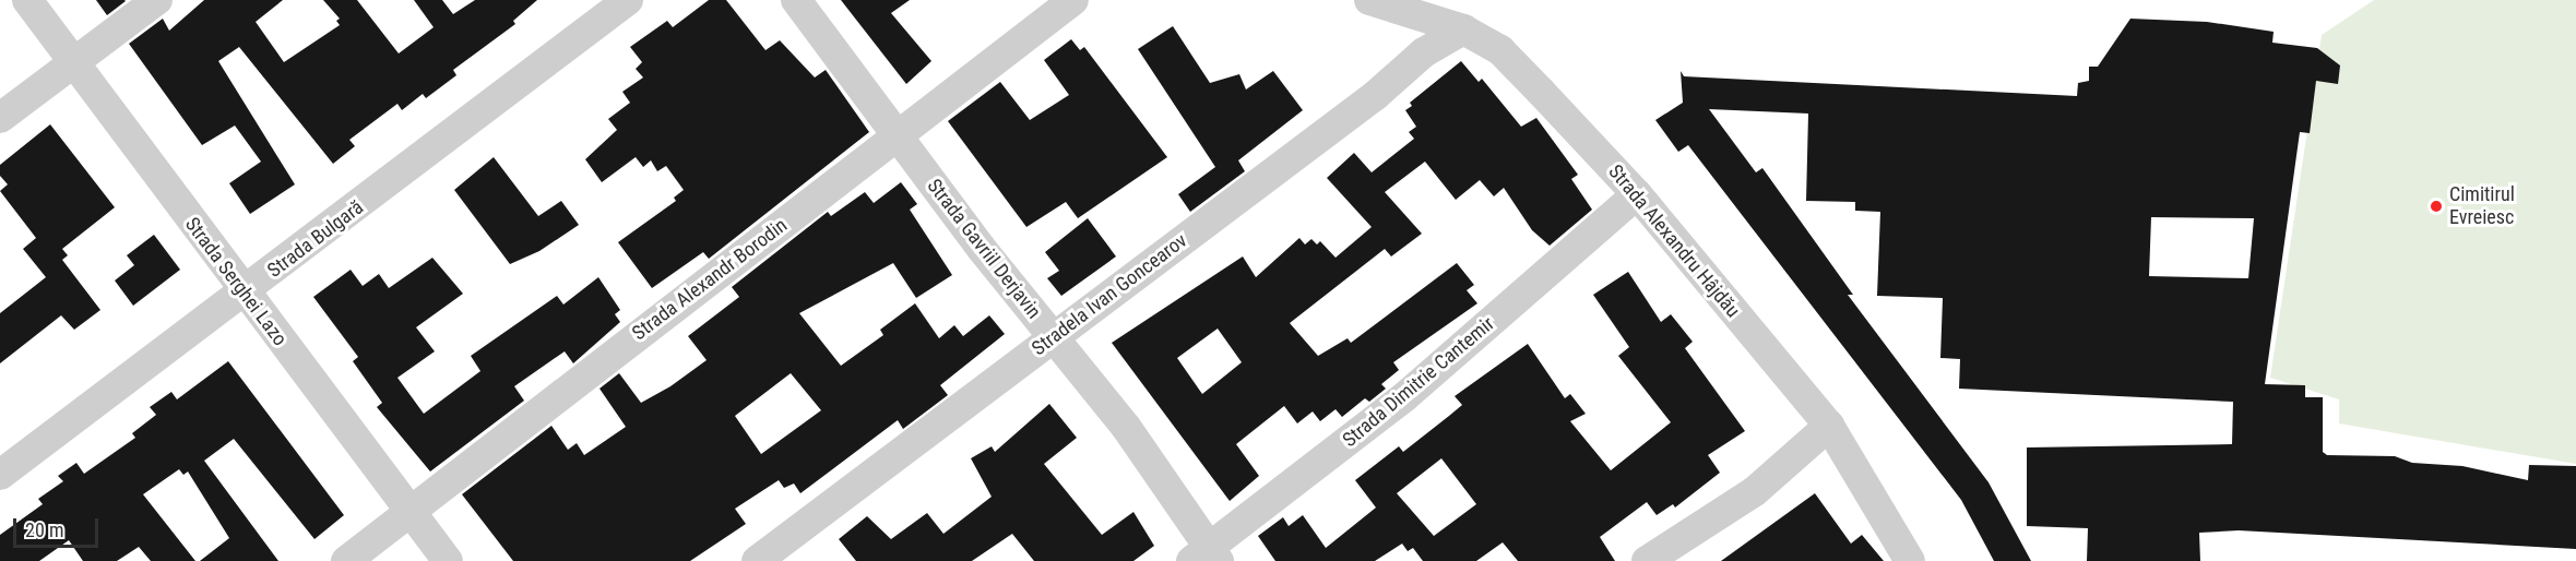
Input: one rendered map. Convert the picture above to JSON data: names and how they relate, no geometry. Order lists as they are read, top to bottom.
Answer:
{
  "streets": {
    "street": [
      "Strada Bulgară",
      "Strada Alexandru Hâjdău",
      "Strada Gavriil Derjavin",
      "Strada Alexandr Borodin",
      "Strada Serghei Lazo",
      "Stradela Ivan Goncearov",
      "Strada Dimitrie Cantemir"
    ]
  },
  "crossings": [
    ["Strada Bulgară", "Strada Serghei Lazo"],
    ["Strada Alexandru Hâjdău", "Stradela Ivan Goncearov"],
    ["Strada Alexandru Hâjdău", "Strada Dimitrie Cantemir"],
    ["Strada Gavriil Derjavin", "Strada Alexandr Borodin"],
    ["Strada Gavriil Derjavin", "Stradela Ivan Goncearov"],
    ["Strada Gavriil Derjavin", "Strada Dimitrie Cantemir"],
    ["Strada Alexandr Borodin", "Strada Serghei Lazo"]
  ],
  "places": ["Cimitirul Evreiesc"],
  "scale_bar": "20 m"
}
